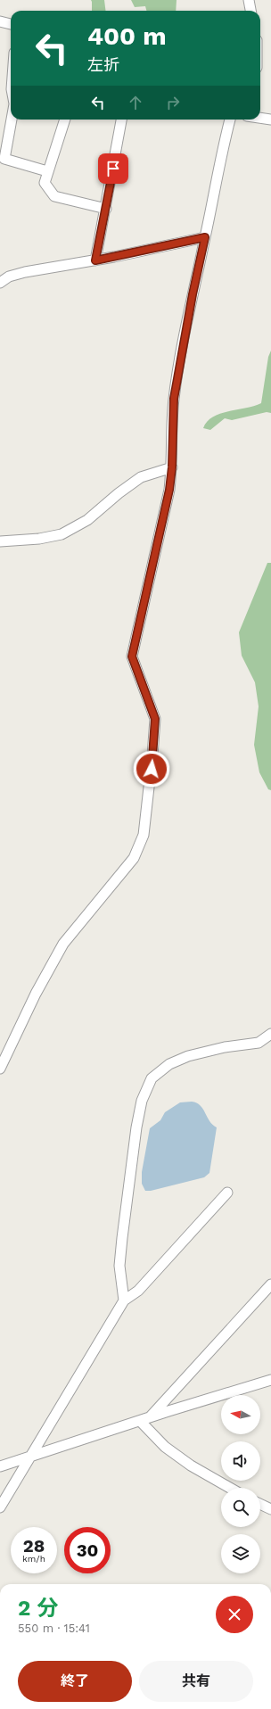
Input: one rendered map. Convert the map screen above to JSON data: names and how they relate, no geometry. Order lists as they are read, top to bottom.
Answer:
{
  "north": "left",
  "page": {
    "turn": ["400 m", "左折"],
    "speed": "28 km/h",
    "limit": "30",
    "heading": ["2 分", "550 m · 15:41"],
    "buttons": ["終了", "共有"]
  }
}
